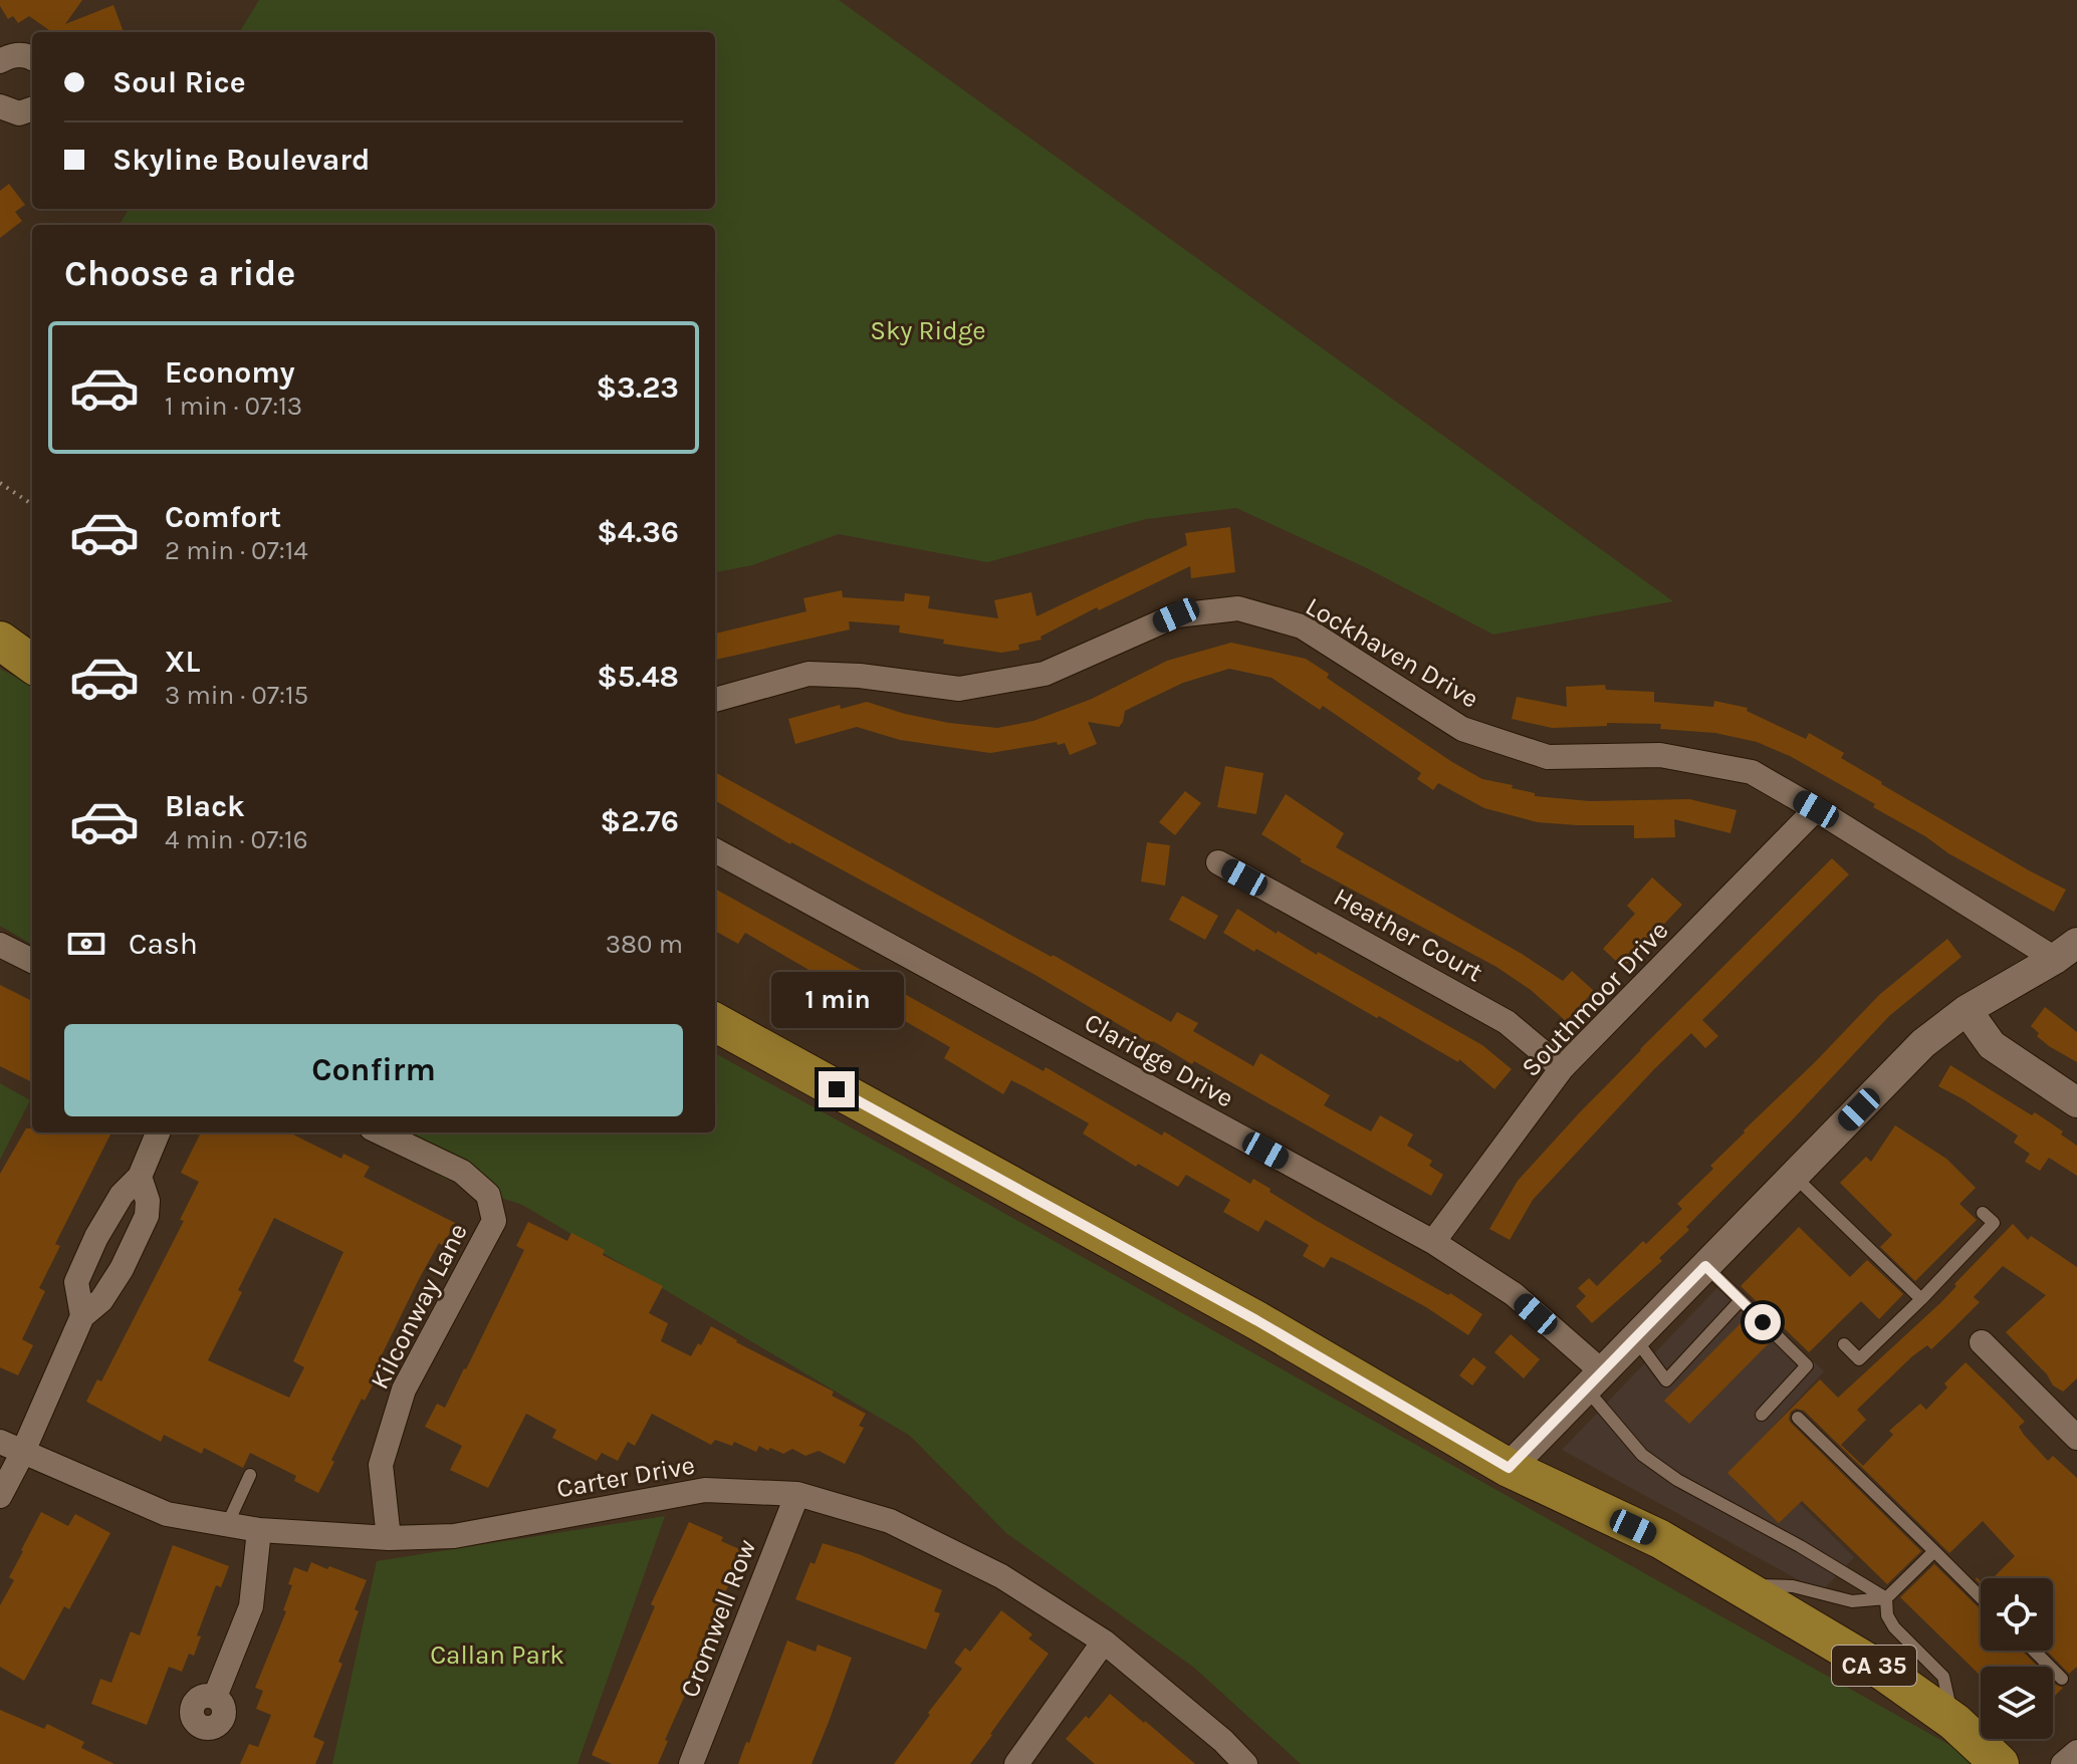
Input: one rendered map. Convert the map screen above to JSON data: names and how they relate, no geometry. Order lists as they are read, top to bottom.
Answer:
{
  "streets": {
    "main road": ["CA 35"],
    "street": [
      "Lockhaven Drive",
      "Heather Court",
      "Southmoor Drive",
      "Claridge Drive",
      "Kilconway Lane",
      "Carter Drive",
      "Cromwell Row"
    ]
  },
  "crossings": [
    ["Lockhaven Drive", "Southmoor Drive"],
    ["Heather Court", "Southmoor Drive"],
    ["Southmoor Drive", "Claridge Drive"],
    ["Kilconway Lane", "Carter Drive"],
    ["Carter Drive", "Cromwell Row"]
  ],
  "parks": ["Sky Ridge", "Callan Park"],
  "page": {
    "banner": ["Soul Rice", "Skyline Boulevard"],
    "heading": "Choose a ride",
    "list": [
      {
        "name": "Economy",
        "note": "1 min · 07:13",
        "value": "$3.23"
      },
      {
        "name": "Comfort",
        "note": "2 min · 07:14",
        "value": "$4.36"
      },
      {
        "name": "XL",
        "note": "3 min · 07:15",
        "value": "$5.48"
      },
      {
        "name": "Black",
        "note": "4 min · 07:16",
        "value": "$2.76"
      }
    ],
    "pay": ["Cash", "380 m"],
    "bubble": "1 min",
    "buttons": "Confirm"
  }
}
